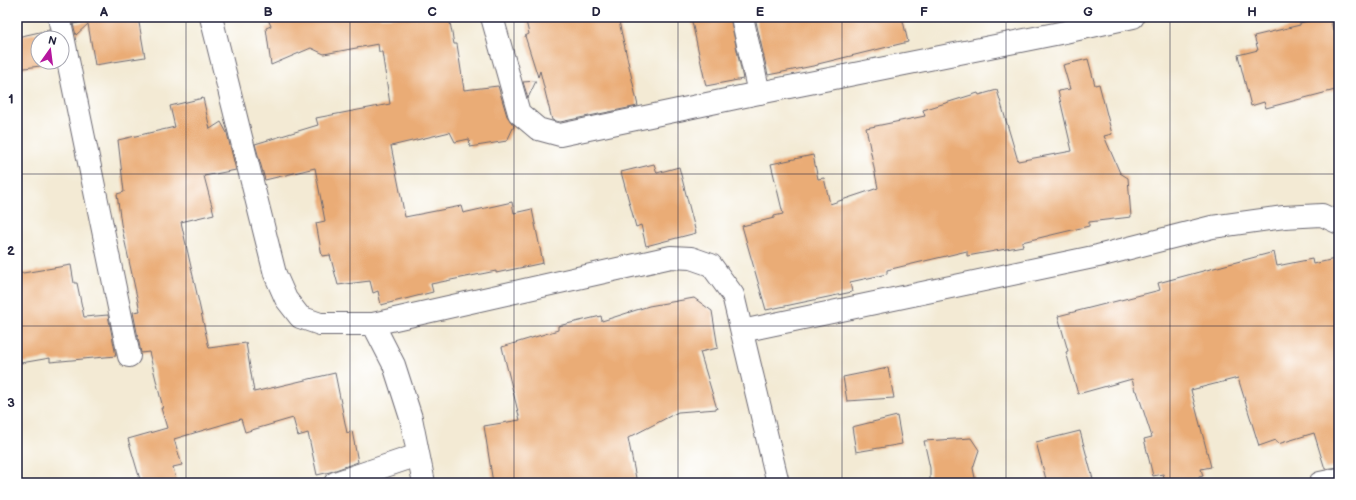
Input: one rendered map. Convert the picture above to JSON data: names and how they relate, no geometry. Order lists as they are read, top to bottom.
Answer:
{
  "north": "top",
  "grid": {
    "columns": [
      "A",
      "B",
      "C",
      "D",
      "E",
      "F",
      "G",
      "H"
    ],
    "rows": ["1", "2", "3"]
  }
}
